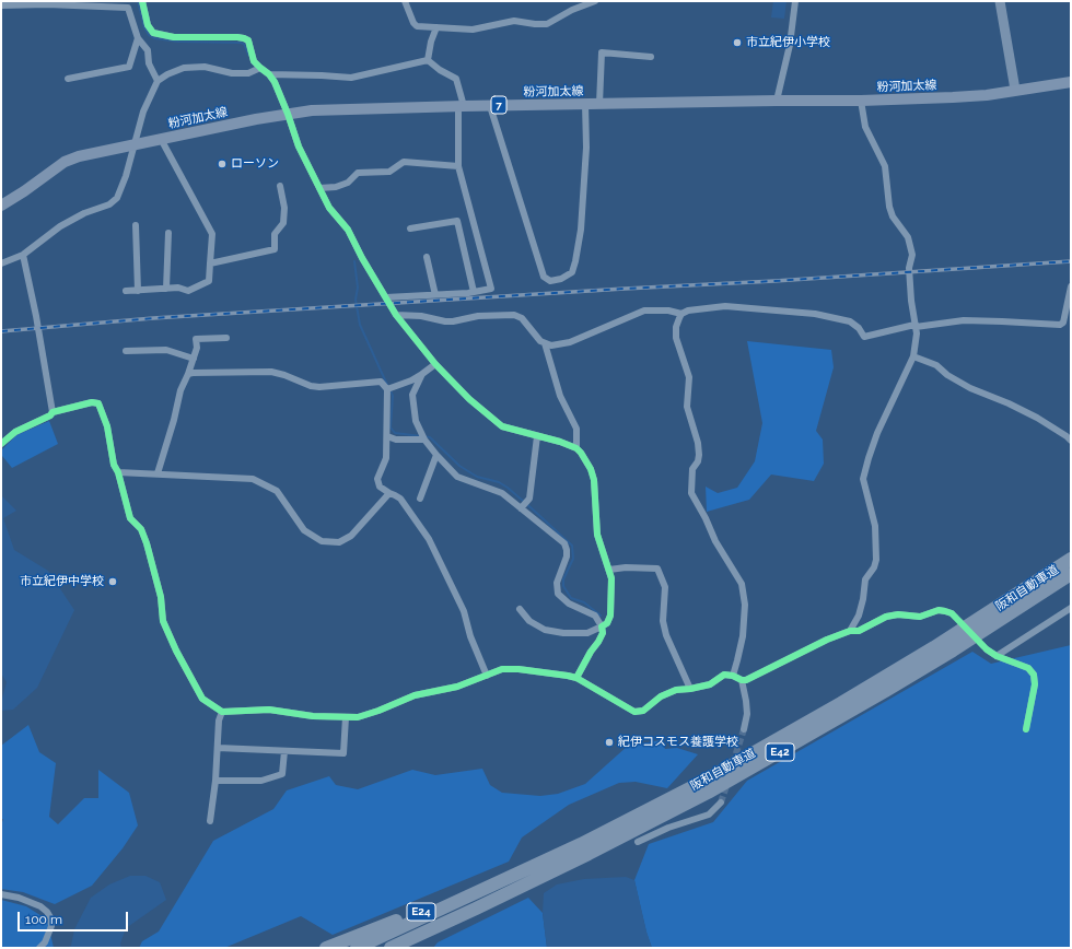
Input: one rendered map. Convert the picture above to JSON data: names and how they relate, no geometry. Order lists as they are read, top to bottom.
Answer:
{
  "streets": {
    "highway": ["阪和自動車道", "E42", "E24"],
    "main road": ["粉河加太線", "7"]
  },
  "crossings": [
    ["阪和自動車道", "E24"]
  ],
  "places": [
    "市立紀伊小学校",
    "ローソン",
    "市立紀伊中学校",
    "紀伊コスモス養護学校"
  ],
  "scale_bar": "100 m"
}
